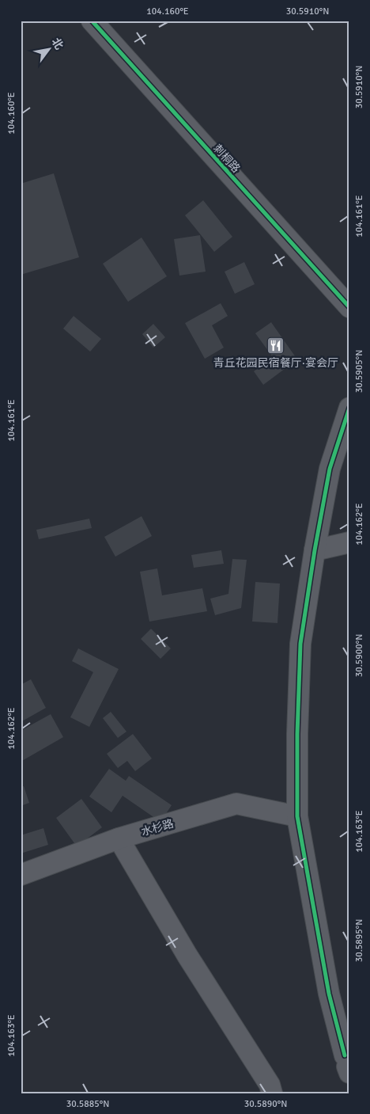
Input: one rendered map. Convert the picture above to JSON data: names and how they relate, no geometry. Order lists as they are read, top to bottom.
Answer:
{
  "streets": {
    "street": ["刺桐路", "水杉路"]
  },
  "places": {
    "restaurant": ["青丘花园民宿餐厅·宴会厅"]
  },
  "north": "top right",
  "coordinates": [
    "104.160°E",
    "30.5910°N",
    "104.161°E",
    "30.5905°N",
    "104.162°E",
    "30.5900°N",
    "104.163°E",
    "30.5895°N",
    "30.5885°N",
    "30.5890°N"
  ]
}
